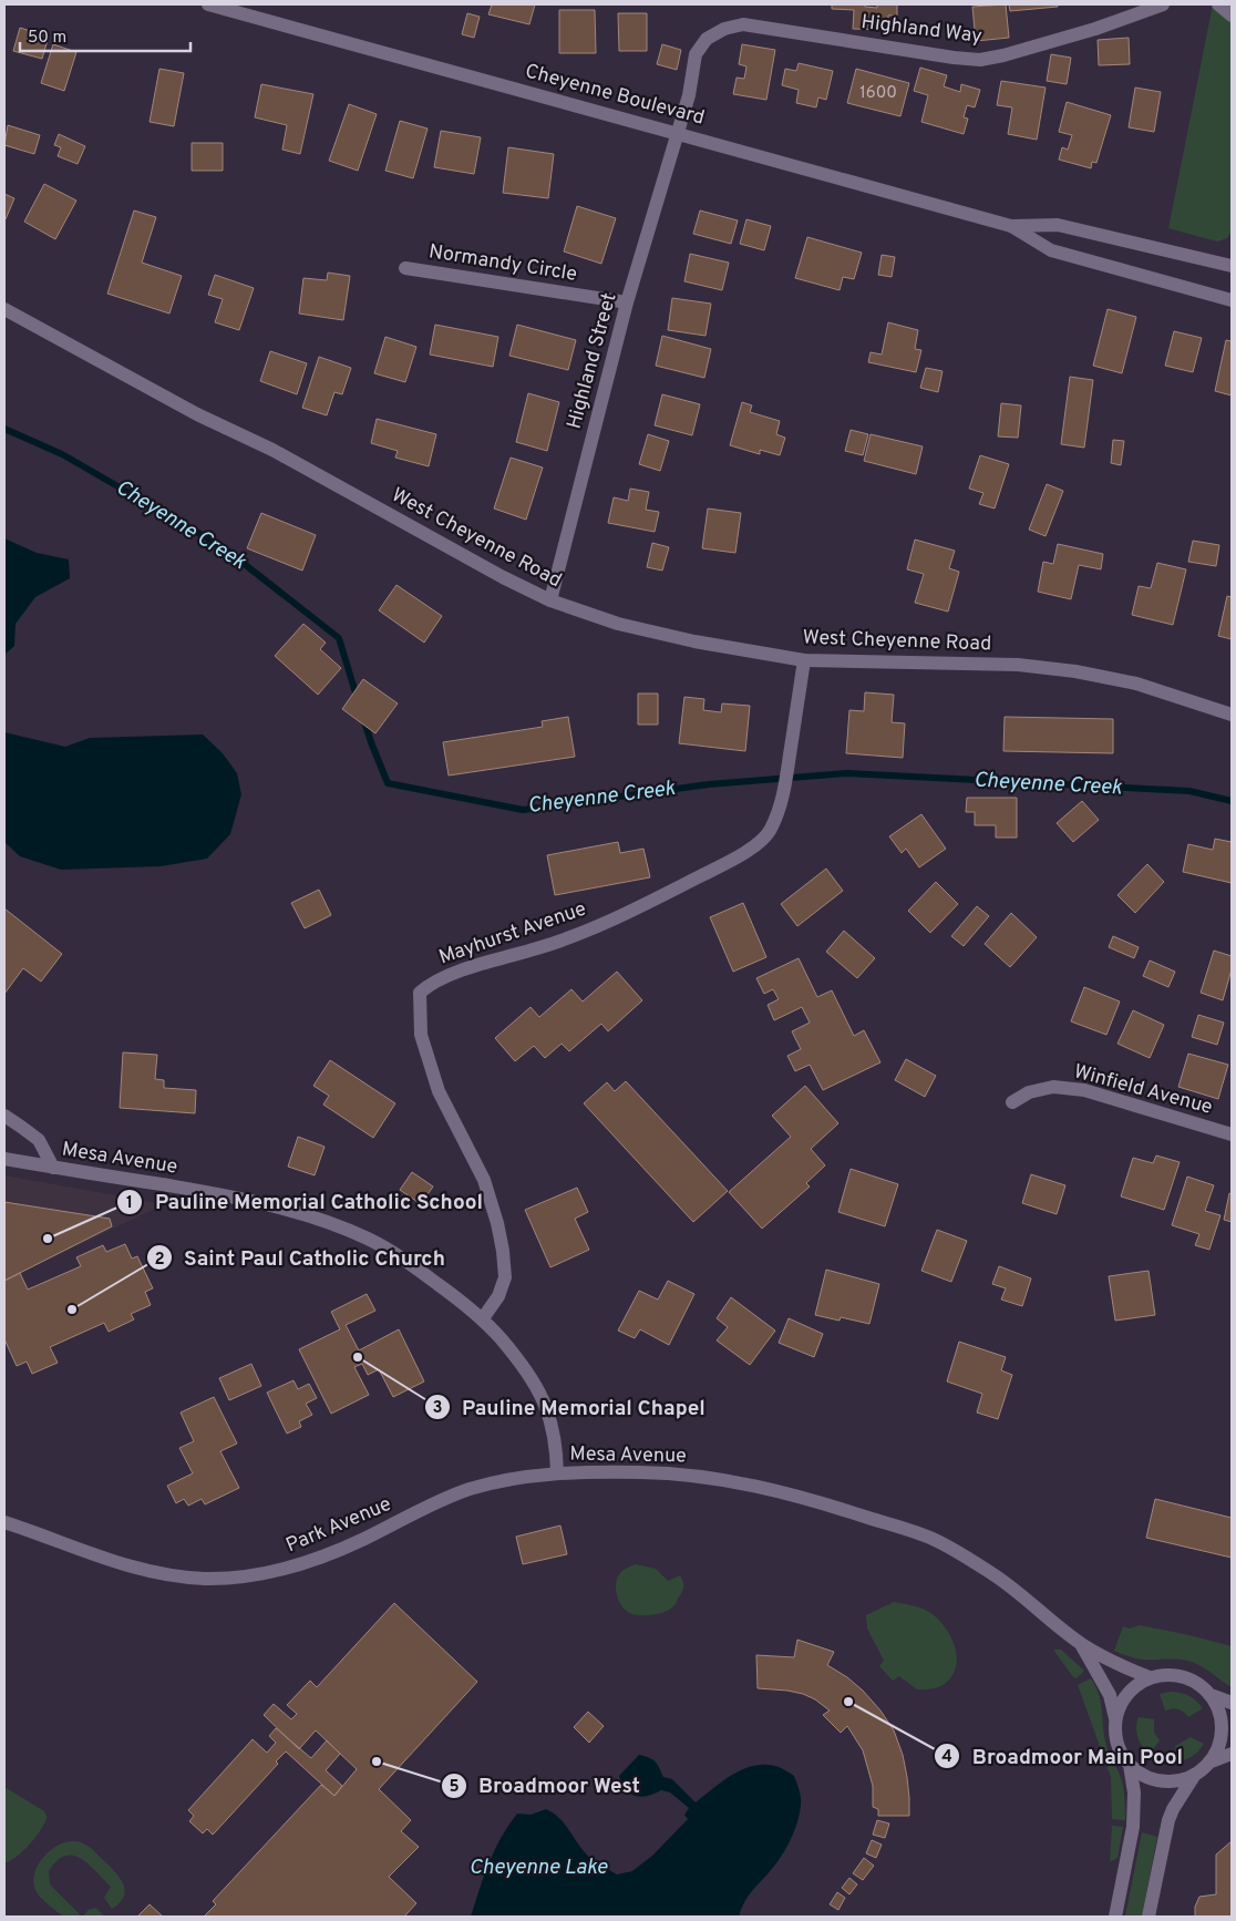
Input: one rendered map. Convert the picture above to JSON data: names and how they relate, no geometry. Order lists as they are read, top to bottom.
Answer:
{
  "streets": {
    "street": [
      "Highland Way",
      "Cheyenne Boulevard",
      "Normandy Circle",
      "Highland Street",
      "West Cheyenne Road",
      "Mayhurst Avenue",
      "Winfield Avenue",
      "Mesa Avenue",
      "Park Avenue"
    ]
  },
  "crossings": [
    ["Highland Way", "Cheyenne Boulevard"],
    ["Highland Way", "Highland Street"],
    ["Cheyenne Boulevard", "Highland Street"],
    ["Normandy Circle", "Highland Street"],
    ["Highland Street", "West Cheyenne Road"],
    ["West Cheyenne Road", "Mayhurst Avenue"],
    ["Mayhurst Avenue", "Mesa Avenue"],
    ["Mesa Avenue", "Park Avenue"]
  ],
  "water": ["Cheyenne Creek", "Cheyenne Lake"],
  "places": [
    "Pauline Memorial Catholic School",
    "Saint Paul Catholic Church",
    "Pauline Memorial Chapel",
    "Broadmoor Main Pool",
    "Broadmoor West"
  ],
  "house_numbers": ["1600"],
  "scale_bar": "50 m"
}
